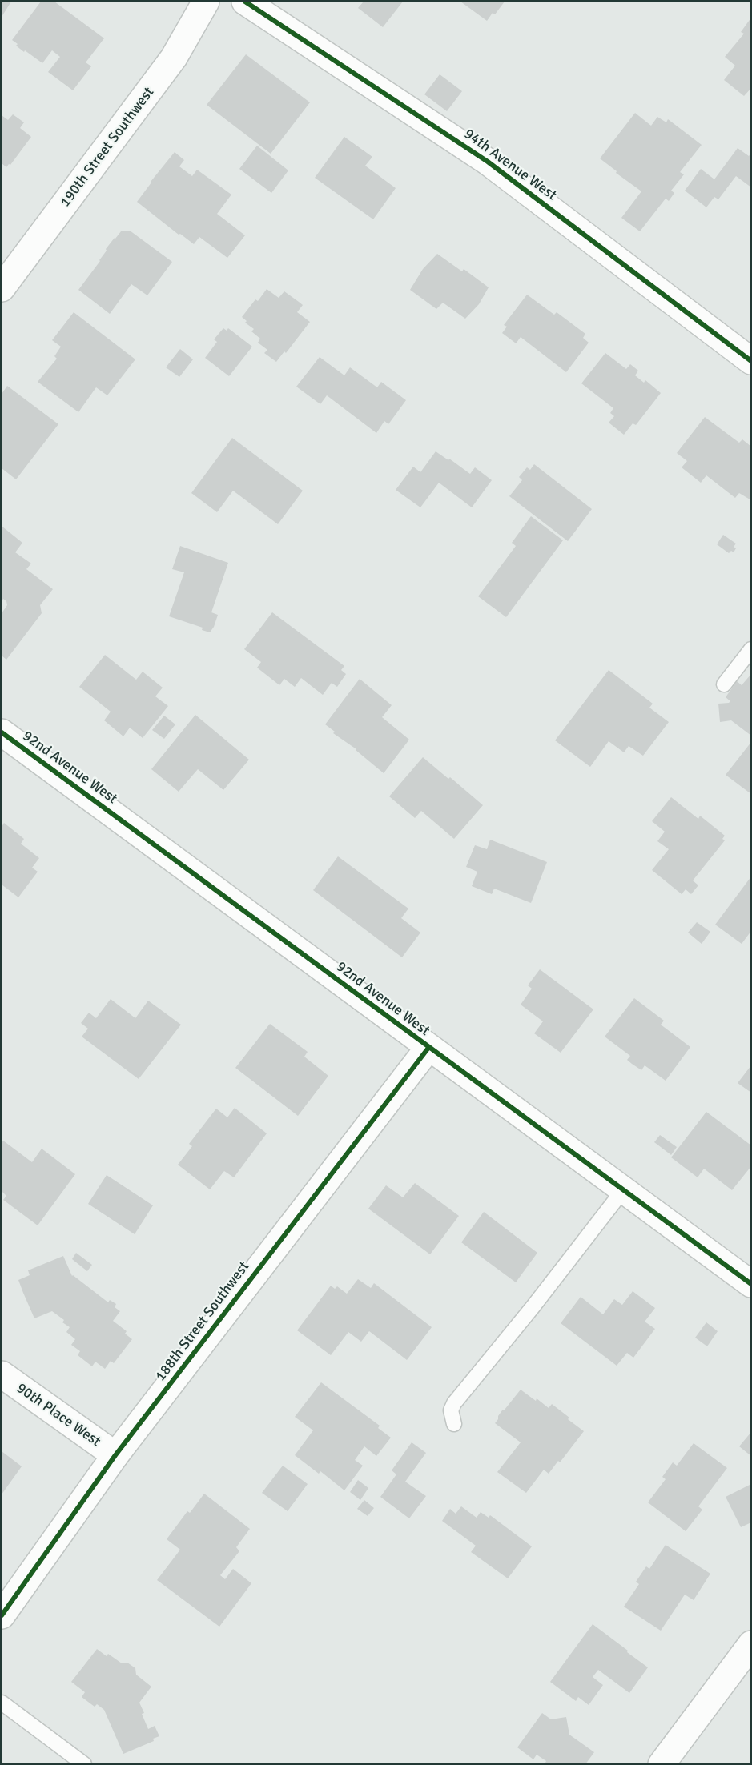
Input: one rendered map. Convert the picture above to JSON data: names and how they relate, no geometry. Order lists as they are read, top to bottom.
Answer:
{
  "streets": {
    "street": [
      "190th Street Southwest",
      "94th Avenue West",
      "92nd Avenue West",
      "188th Street Southwest",
      "90th Place West"
    ]
  },
  "crossings": [
    ["92nd Avenue West", "188th Street Southwest"],
    ["188th Street Southwest", "90th Place West"]
  ]
}
